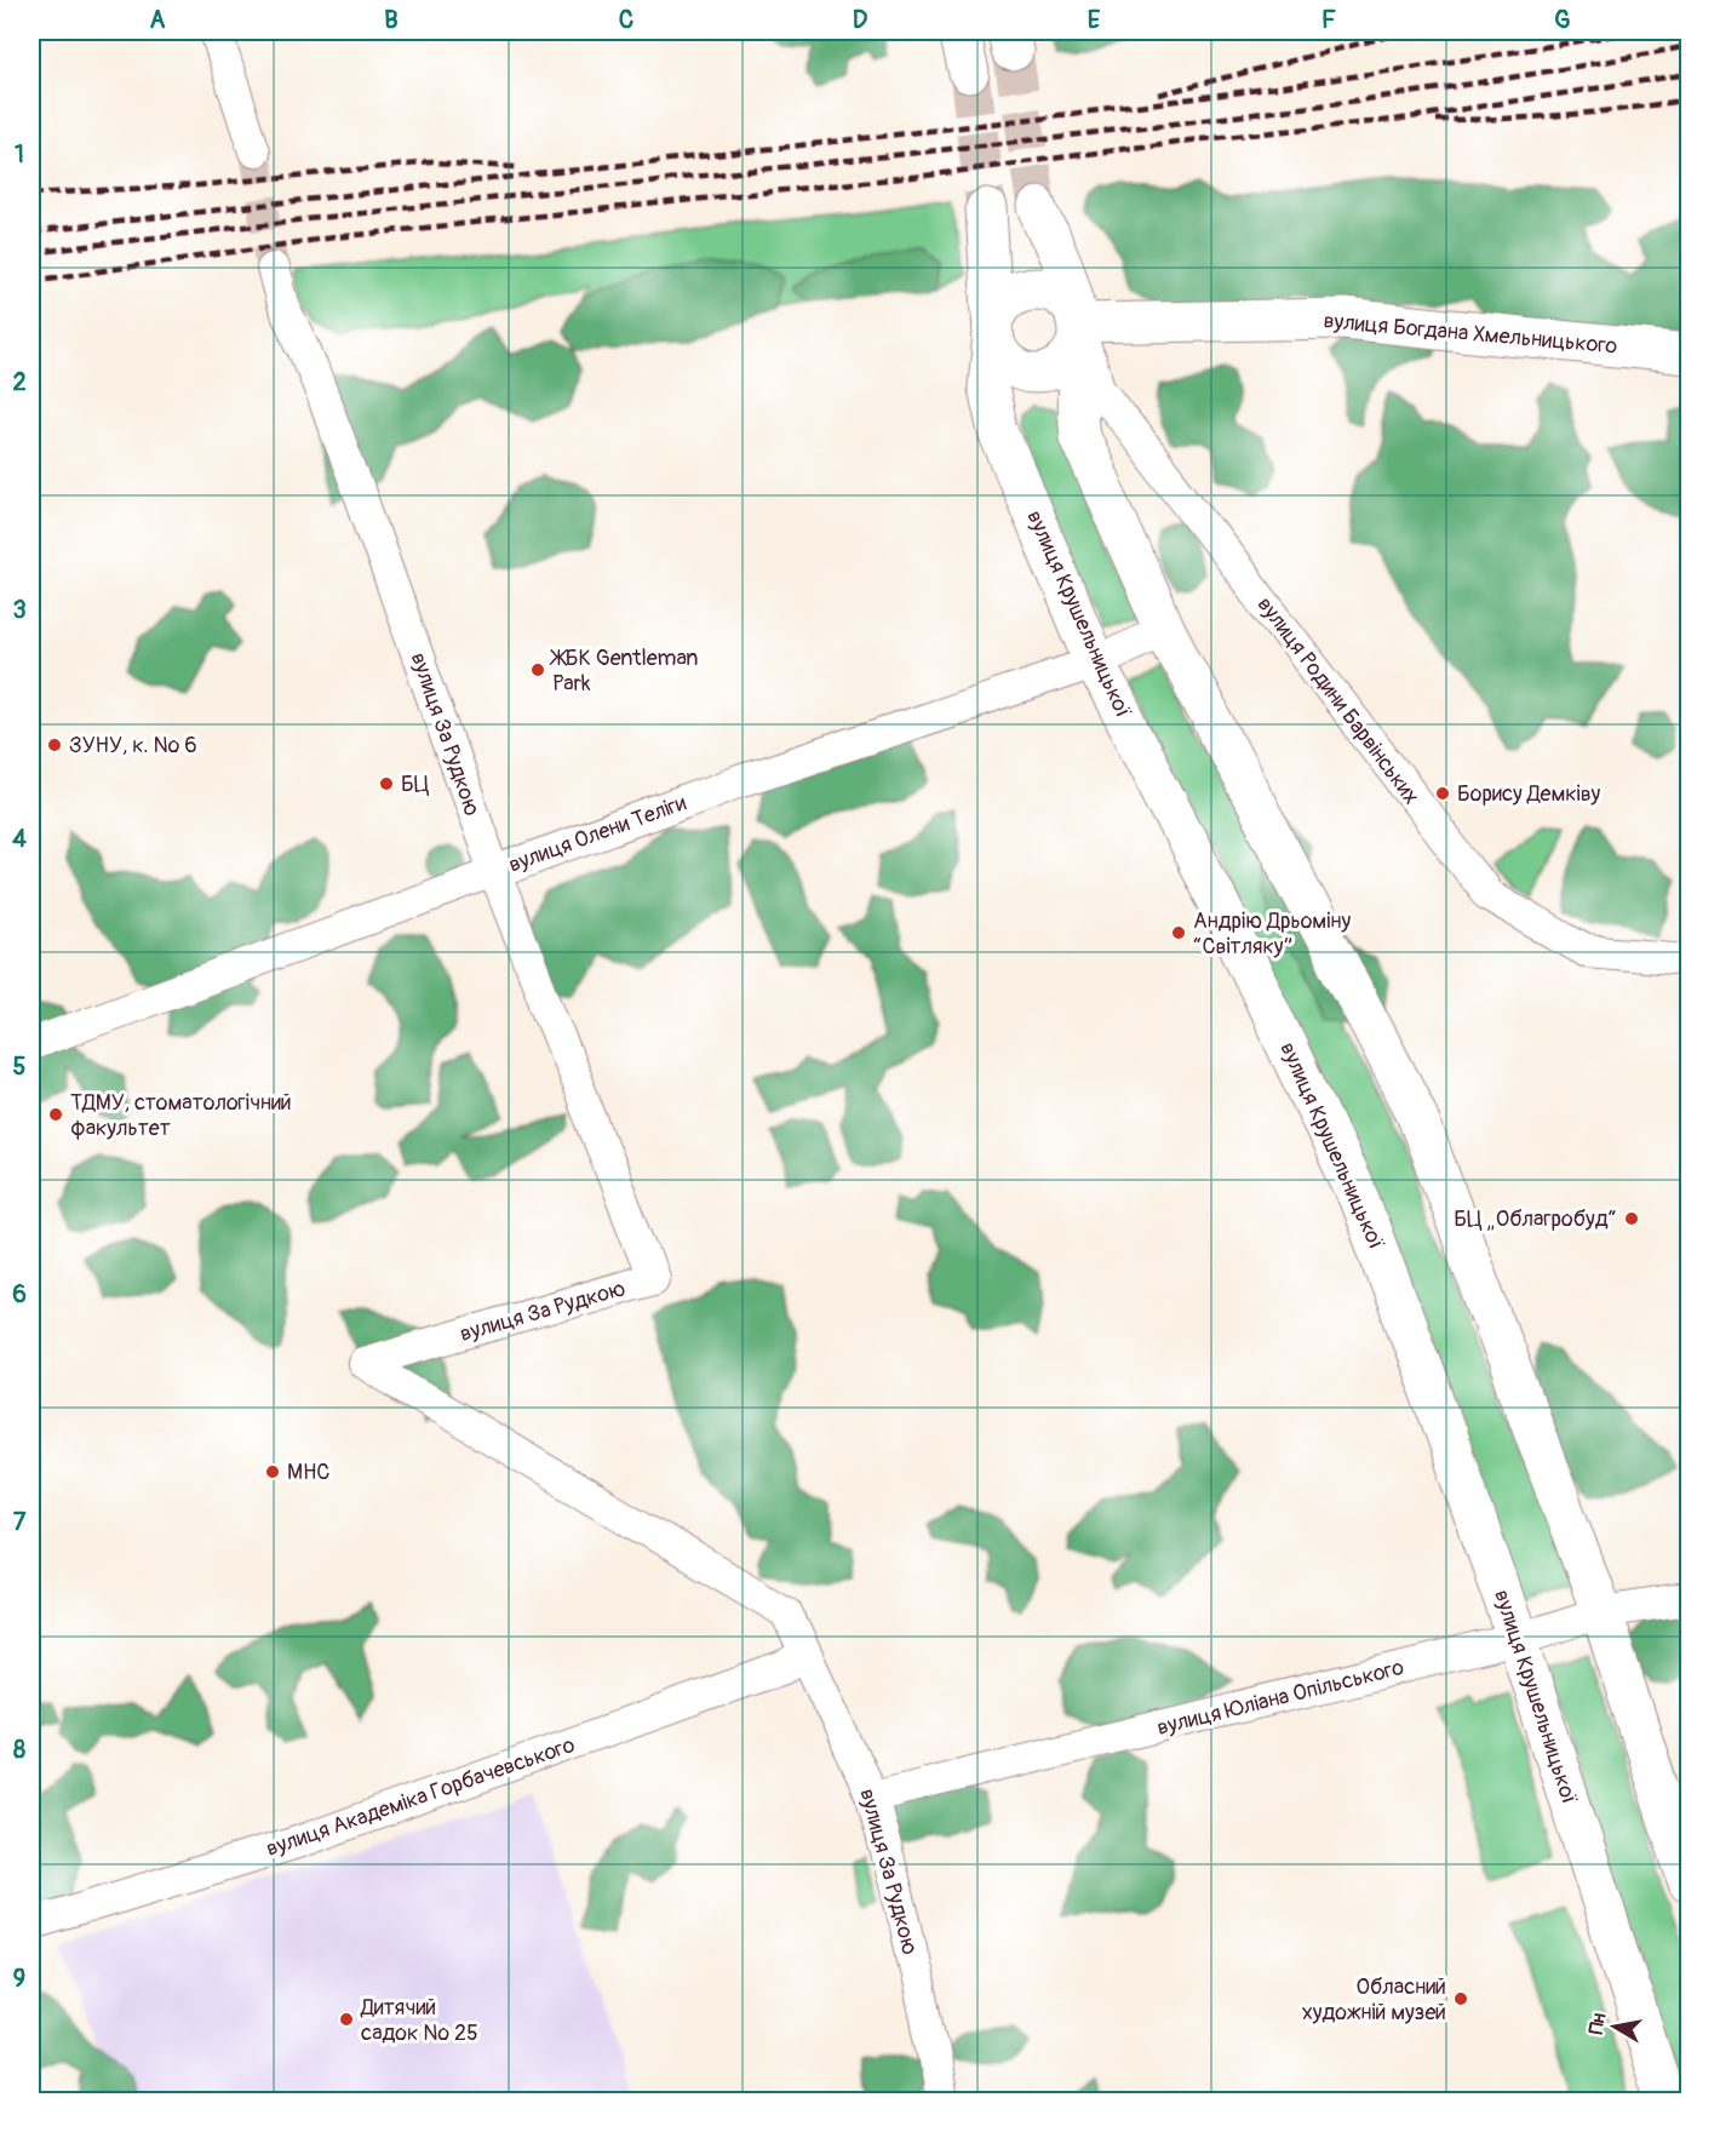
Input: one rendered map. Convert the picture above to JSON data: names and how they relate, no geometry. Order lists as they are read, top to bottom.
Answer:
{
  "streets": {
    "main road": ["вулиця Богдана Хмельницького", "вулиця Крушельницької"],
    "street": [
      "вулиця Родини Барвінських",
      "вулиця За Рудкою",
      "вулиця Олени Теліги",
      "вулиця Юліана Опільського",
      "вулиця Академіка Горбачевського"
    ]
  },
  "crossings": [
    ["вулиця Богдана Хмельницького", "вулиця Крушельницької"],
    ["вулиця Богдана Хмельницького", "вулиця Родини Барвінських"],
    ["вулиця Крушельницької", "вулиця Родини Барвінських"],
    ["вулиця Крушельницької", "вулиця Олени Теліги"],
    ["вулиця Крушельницької", "вулиця Юліана Опільського"],
    ["вулиця За Рудкою", "вулиця Олени Теліги"],
    ["вулиця За Рудкою", "вулиця Юліана Опільського"],
    ["вулиця За Рудкою", "вулиця Академіка Горбачевського"]
  ],
  "places": [
    "ЖБК Gentleman Park",
    "ЗУНУ, к. № 6",
    "БЦ",
    "Борису Демківу",
    "Андрію Дрьоміну “Світляку”",
    "ТДМУ, стоматологічний факультет",
    "БЦ „Облагробуд“",
    "МНС",
    "Обласний художній музей",
    "Дитячий садок № 25"
  ],
  "north": "left",
  "grid": {
    "columns": [
      "A",
      "B",
      "C",
      "D",
      "E",
      "F",
      "G"
    ],
    "rows": [
      "1",
      "2",
      "3",
      "4",
      "5",
      "6",
      "7",
      "8",
      "9"
    ]
  }
}
